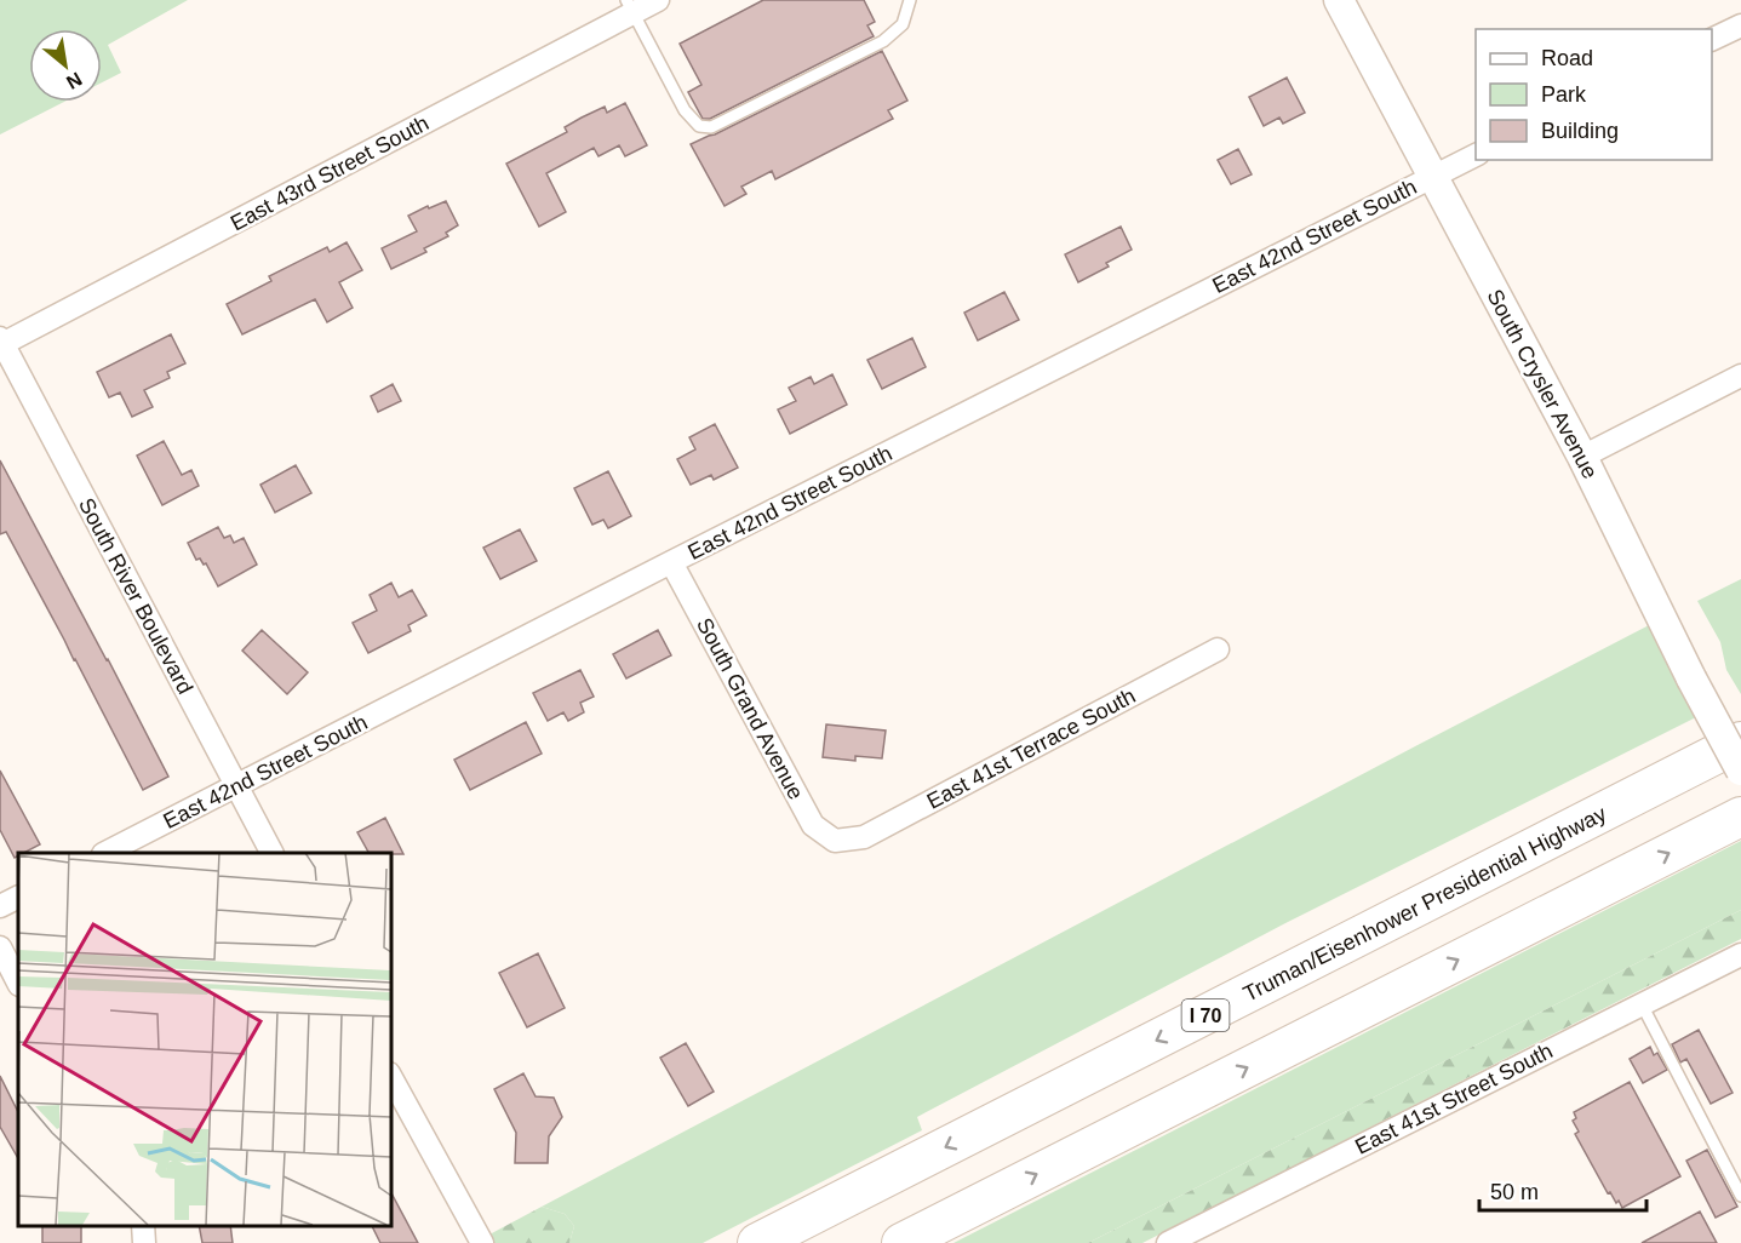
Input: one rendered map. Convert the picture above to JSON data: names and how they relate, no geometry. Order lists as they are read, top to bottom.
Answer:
{
  "streets": {
    "highway": ["Truman/Eisenhower Presidential Highway", "I 70"],
    "main road": ["South Crysler Avenue"],
    "street": [
      "East 43rd Street South",
      "East 42nd Street South",
      "South River Boulevard",
      "South Grand Avenue",
      "East 41st Terrace South",
      "East 41st Street South"
    ]
  },
  "crossings": [
    ["East 43rd Street South", "South River Boulevard"],
    ["East 42nd Street South", "South Crysler Avenue"],
    ["East 42nd Street South", "South River Boulevard"],
    ["East 42nd Street South", "South Grand Avenue"],
    ["South Grand Avenue", "East 41st Terrace South"]
  ],
  "legend": ["Road", "Park", "Building"],
  "scale_bar": "50 m",
  "north": "bottom right"
}
